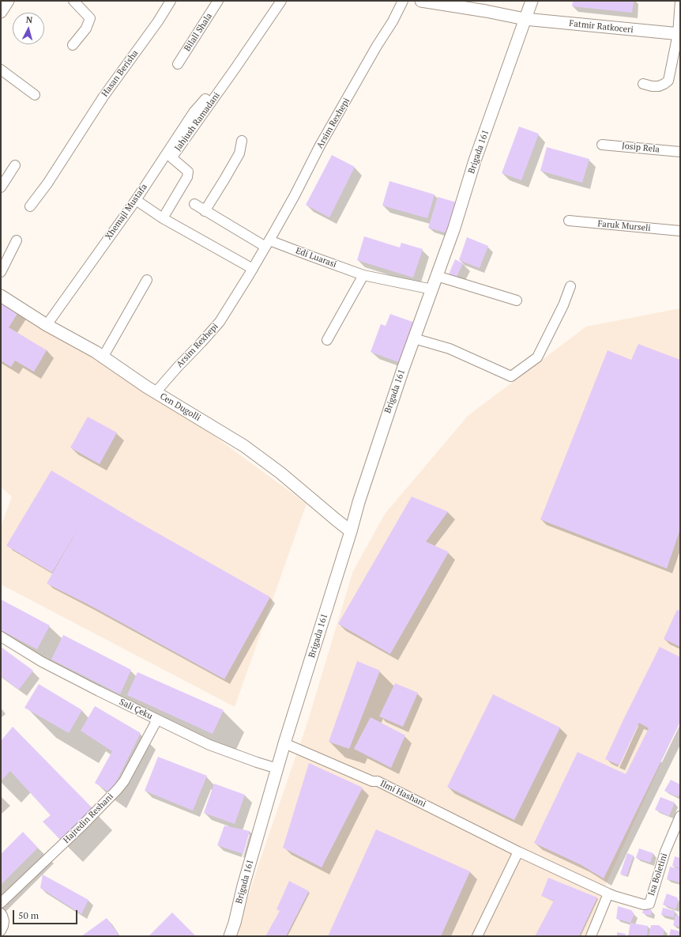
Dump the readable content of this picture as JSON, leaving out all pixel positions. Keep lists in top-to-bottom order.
{
  "streets": {
    "street": [
      "Fatmir Ratkoceri",
      "Bilall Shala",
      "Hasan Berisha",
      "Jahjush Ramadani",
      "Arsim Rexhepi",
      "Josip Rela",
      "Brigada 161",
      "Xhemajl Mustafa",
      "Faruk Murseli",
      "Edi Luarasi",
      "Cen Dugolli",
      "Sali Çeku",
      "Ilmi Hashani",
      "Hajredin Reshani",
      "Isa Boletini"
    ]
  },
  "crossings": [
    ["Fatmir Ratkoceri", "Brigada 161"],
    ["Arsim Rexhepi", "Edi Luarasi"],
    ["Arsim Rexhepi", "Cen Dugolli"],
    ["Brigada 161", "Edi Luarasi"],
    ["Brigada 161", "Cen Dugolli"],
    ["Brigada 161", "Sali Çeku"],
    ["Brigada 161", "Ilmi Hashani"],
    ["Xhemajl Mustafa", "Cen Dugolli"],
    ["Sali Çeku", "Hajredin Reshani"],
    ["Ilmi Hashani", "Isa Boletini"]
  ],
  "scale_bar": "50 m",
  "north": "top"
}
